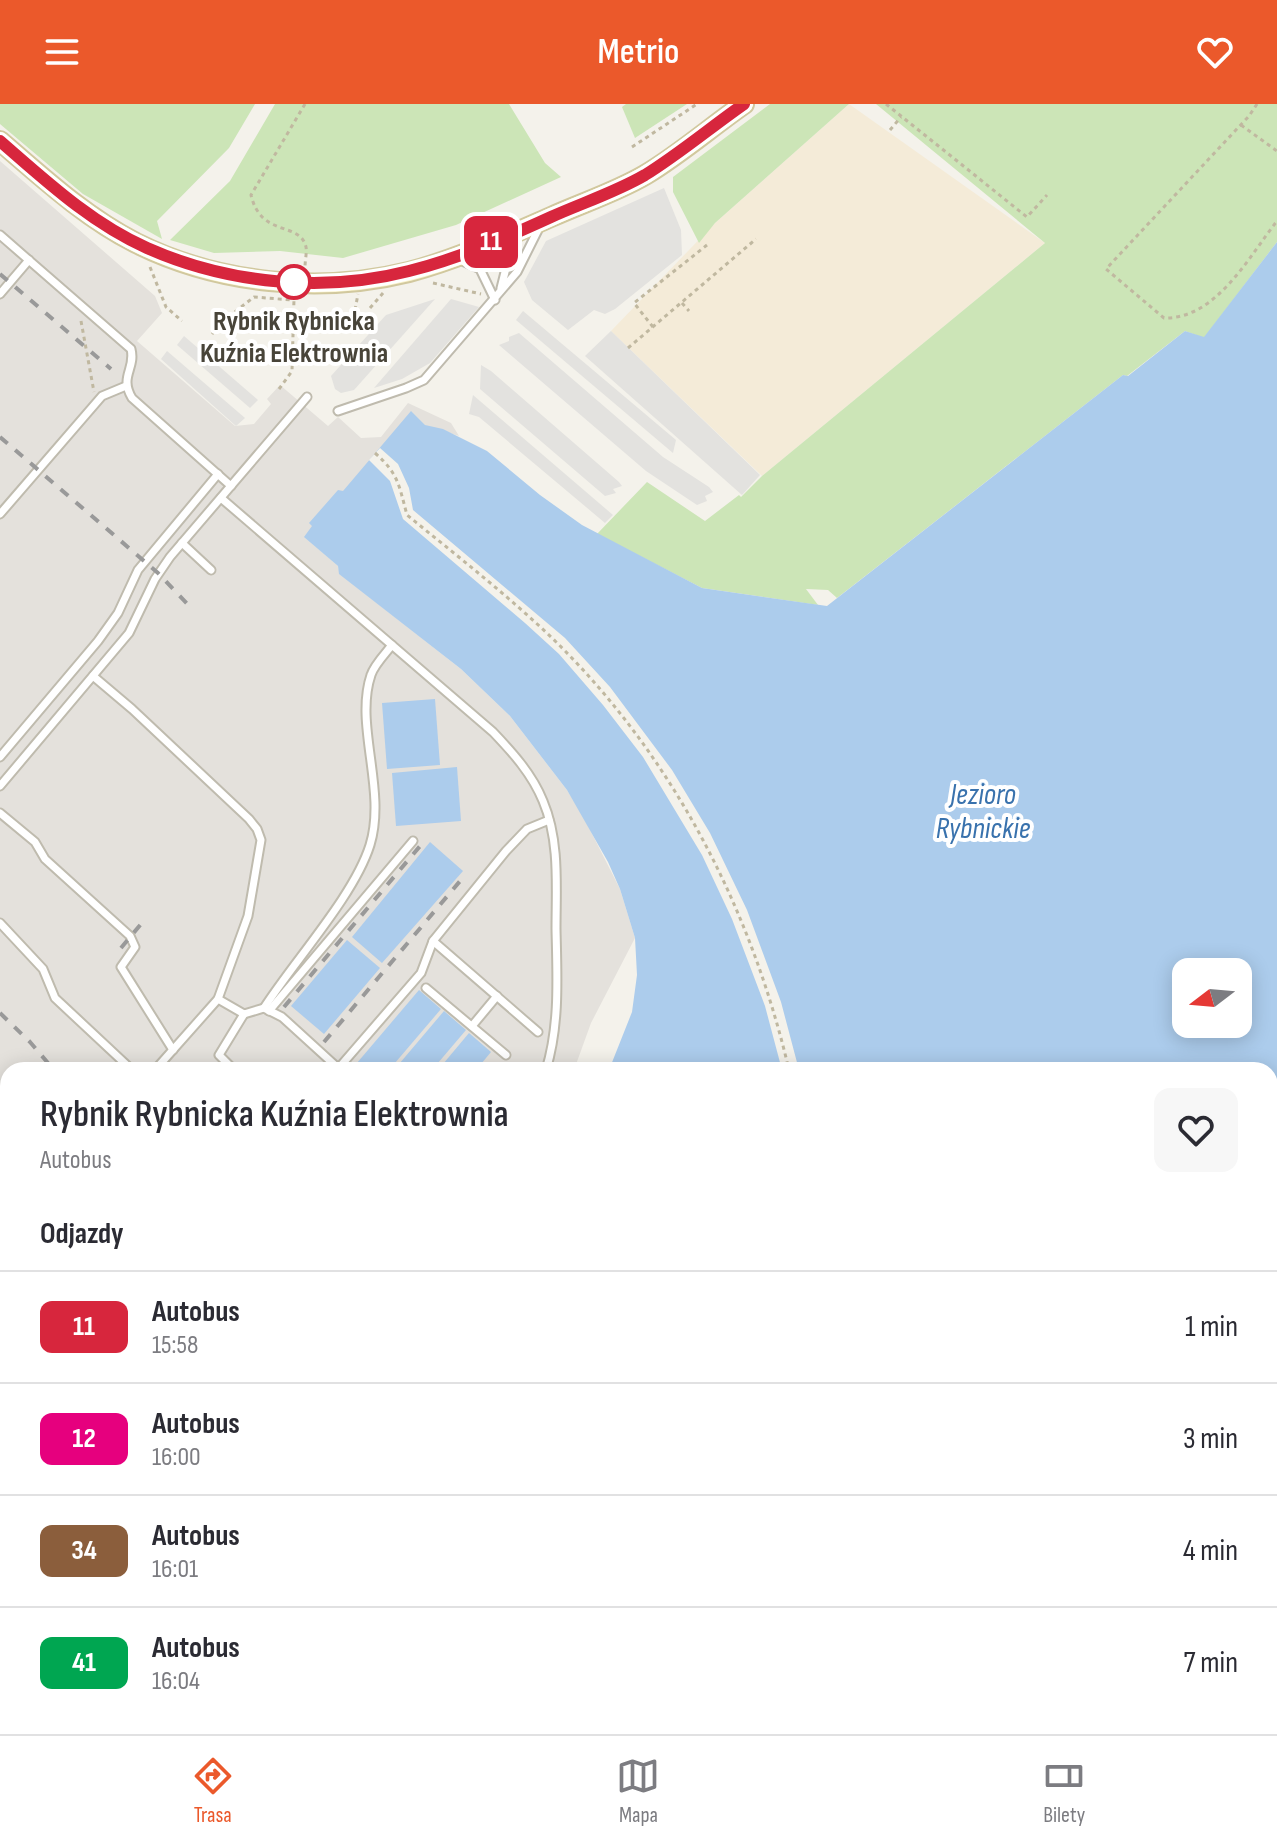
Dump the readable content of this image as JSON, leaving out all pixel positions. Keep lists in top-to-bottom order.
{
  "water": ["Jezioro Rybnickie"],
  "places": ["Rybnik Rybnicka Kuźnia Elektrownia"],
  "lines": ["bus line 11"],
  "north": "left",
  "page": {
    "header": "Metrio",
    "on_map": "11",
    "heading": [
      ["Rybnik Rybnicka Kuźnia Elektrownia", "Autobus"],
      "Odjazdy"
    ],
    "list": [
      {
        "mark": "11",
        "name": "Autobus",
        "note": "15:58",
        "value": "1 min"
      },
      {
        "mark": "12",
        "name": "Autobus",
        "note": "16:00",
        "value": "3 min"
      },
      {
        "mark": "34",
        "name": "Autobus",
        "note": "16:01",
        "value": "4 min"
      },
      {
        "mark": "41",
        "name": "Autobus",
        "note": "16:04",
        "value": "7 min"
      }
    ],
    "tabs": ["Trasa", "Mapa", "Bilety"]
  }
}
